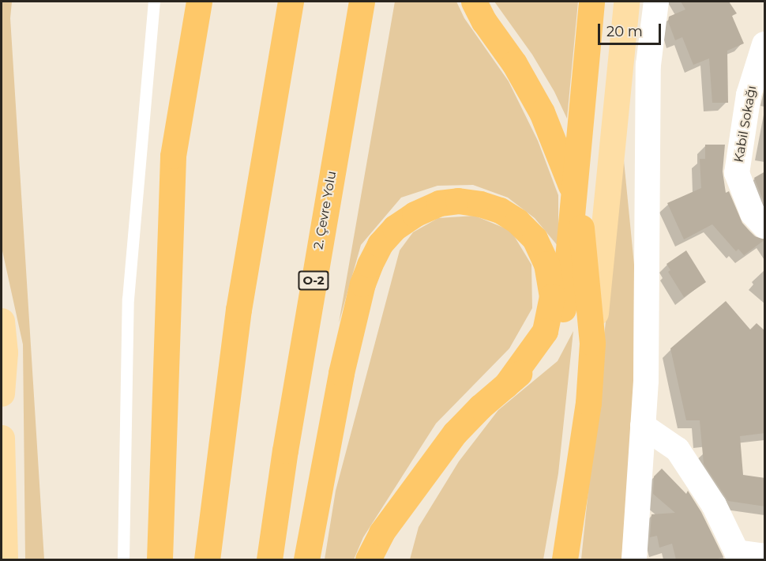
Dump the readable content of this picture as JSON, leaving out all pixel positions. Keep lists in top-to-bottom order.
{
  "streets": {
    "highway": ["2. Çevre Yolu", "O-2"],
    "street": ["Kabil Sokağı"]
  },
  "scale_bar": "20 m"
}
